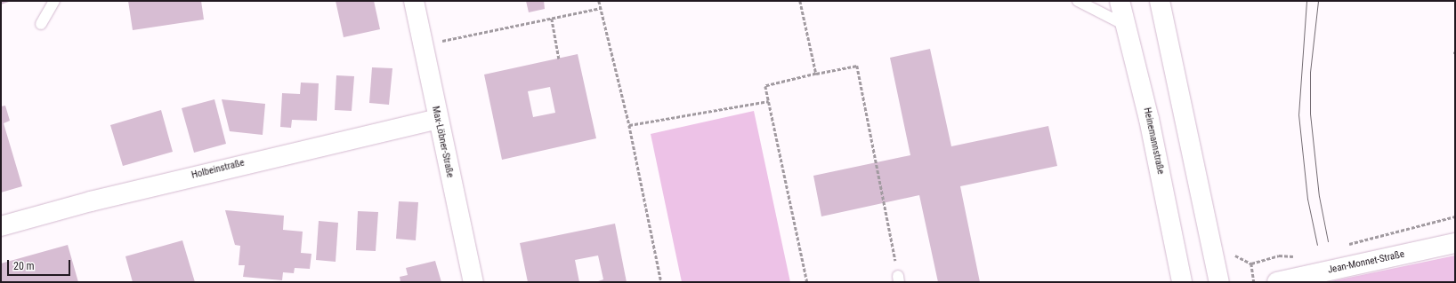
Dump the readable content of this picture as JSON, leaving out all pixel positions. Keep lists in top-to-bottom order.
{
  "streets": {
    "street": [
      "Heinemannstraße",
      "Max-Löbner-Straße",
      "Holbeinstraße",
      "Jean-Monnet-Straße"
    ]
  },
  "crossings": [
    ["Max-Löbner-Straße", "Holbeinstraße"]
  ],
  "scale_bar": "20 m"
}
